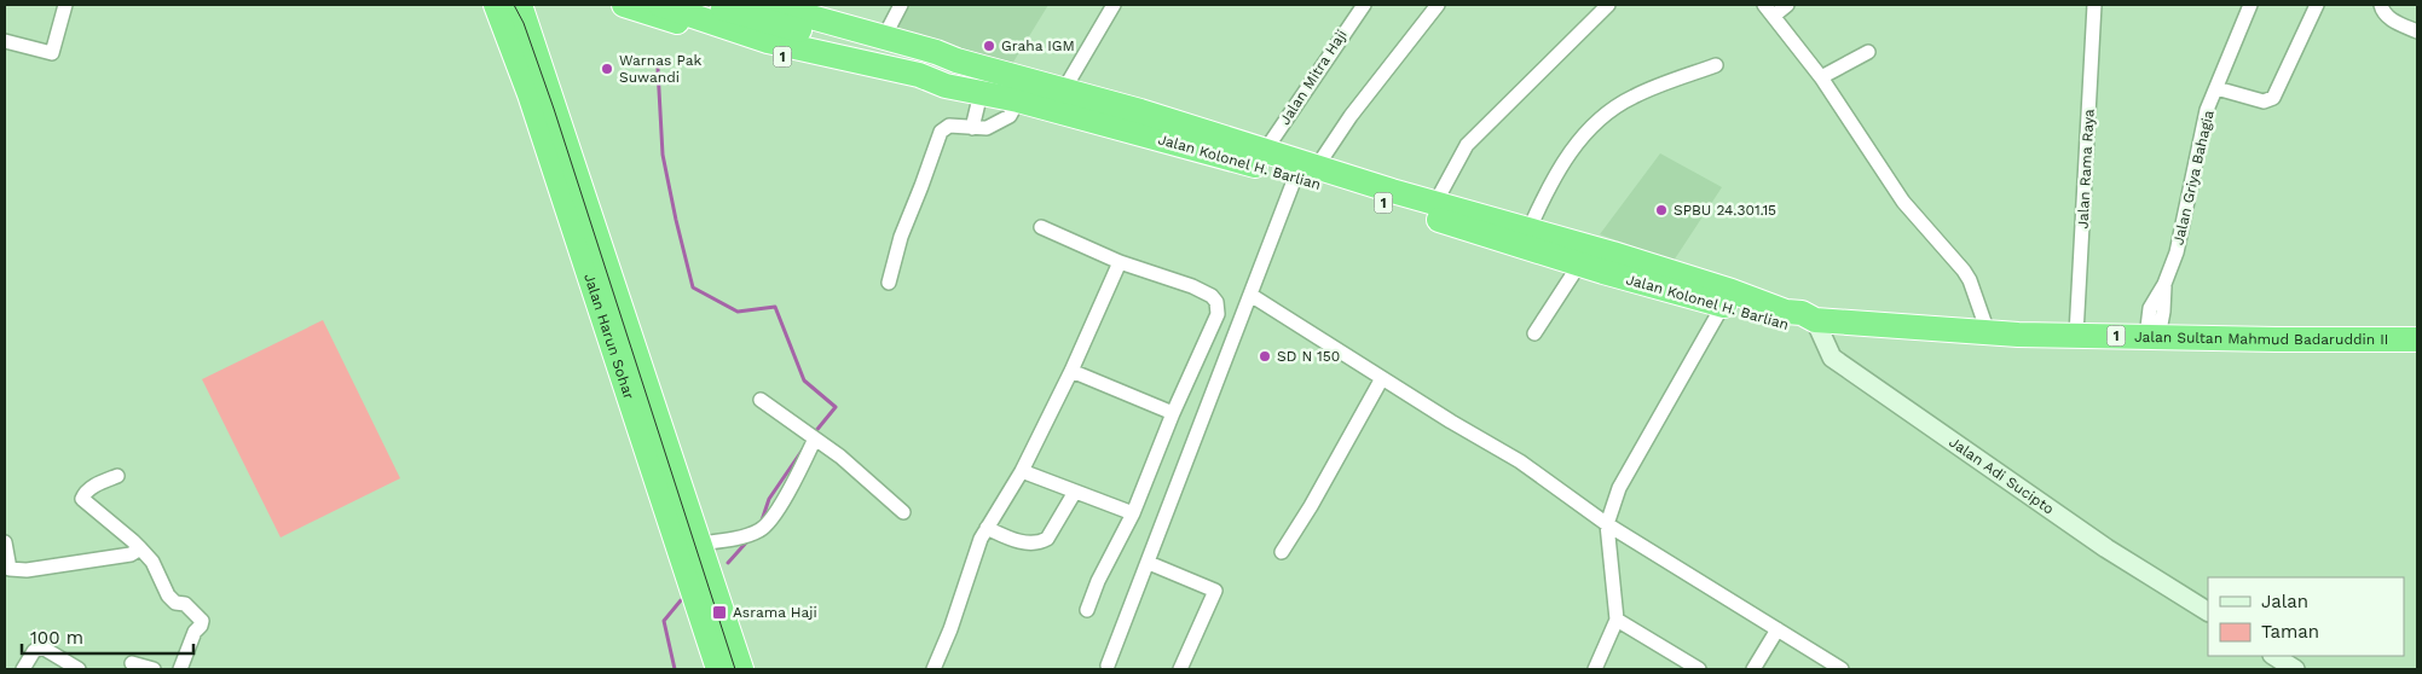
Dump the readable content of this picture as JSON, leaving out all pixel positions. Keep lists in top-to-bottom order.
{
  "streets": {
    "highway": [
      "1",
      "Jalan Kolonel H. Barlian",
      "Jalan Harun Sohar",
      "Jalan Sultan Mahmud Badaruddin II"
    ],
    "street": [
      "Jalan Mitra Haji",
      "Jalan Rama Raya",
      "Jalan Griya Bahagia",
      "Jalan Adi Sucipto"
    ]
  },
  "crossings": [
    ["1", "Jalan Kolonel H. Barlian"],
    ["Jalan Mitra Haji", "Jalan Kolonel H. Barlian"],
    ["Jalan Kolonel H. Barlian", "Jalan Sultan Mahmud Badaruddin II"],
    ["Jalan Kolonel H. Barlian", "Jalan Adi Sucipto"],
    ["Jalan Rama Raya", "Jalan Sultan Mahmud Badaruddin II"],
    ["Jalan Griya Bahagia", "Jalan Sultan Mahmud Badaruddin II"],
    ["Jalan Sultan Mahmud Badaruddin II", "Jalan Adi Sucipto"]
  ],
  "places": {
    "other": [
      "Graha IGM",
      "Warnas Pak Suwandi",
      "SPBU 24.301.15",
      "SD N 150"
    ],
    "transit": ["Asrama Haji"]
  },
  "legend": ["Jalan", "Taman"],
  "scale_bar": "100 m"
}
